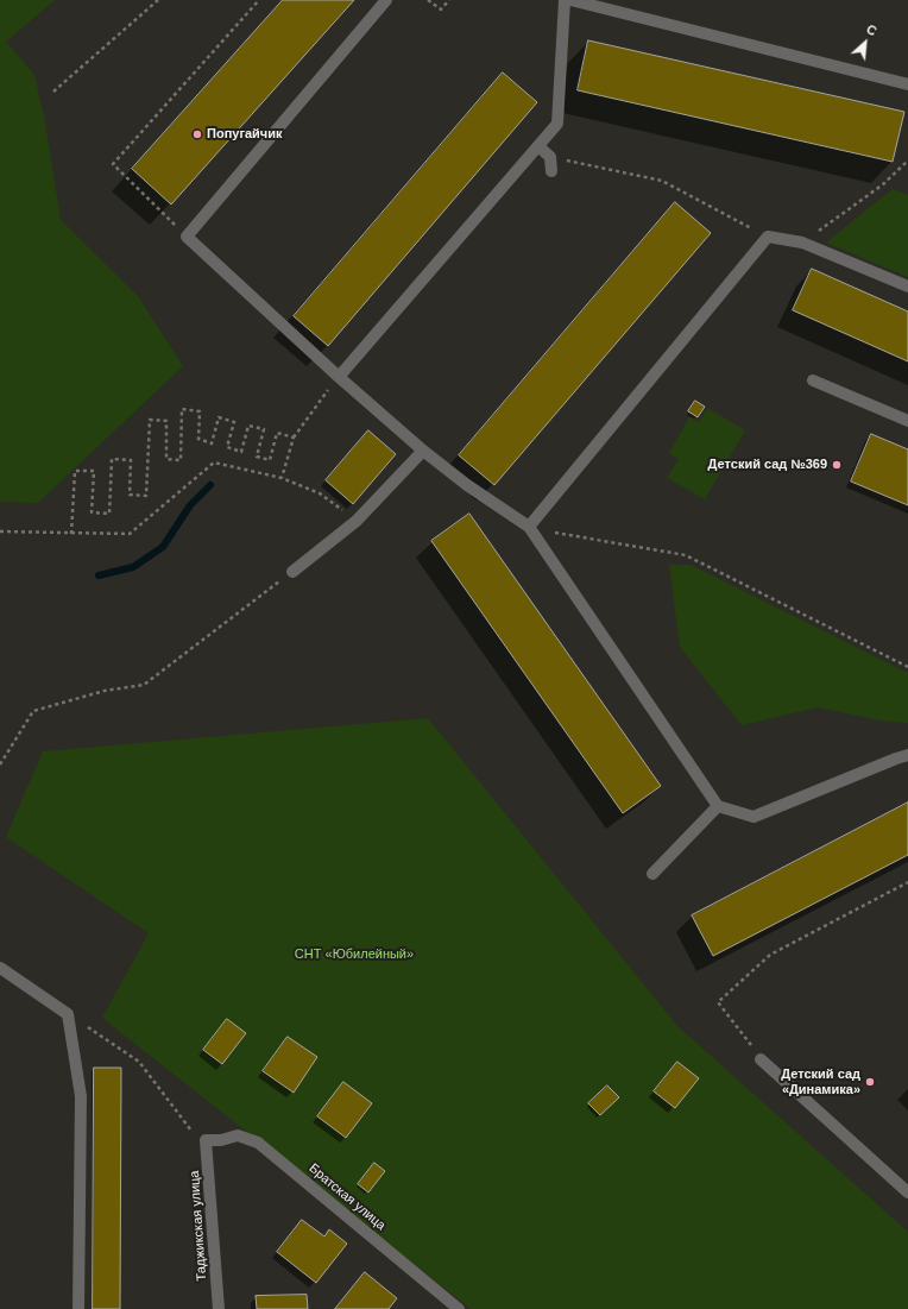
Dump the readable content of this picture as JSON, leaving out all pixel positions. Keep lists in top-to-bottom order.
{
  "streets": {
    "street": ["Братская улица", "Таджикская улица"]
  },
  "crossings": [
    ["Братская улица", "Таджикская улица"]
  ],
  "parks": ["СНТ «Юбилейный»"],
  "places": ["Попугайчик", "Детский сад №369", "Детский сад «Динамика»"],
  "north": "top right"
}
